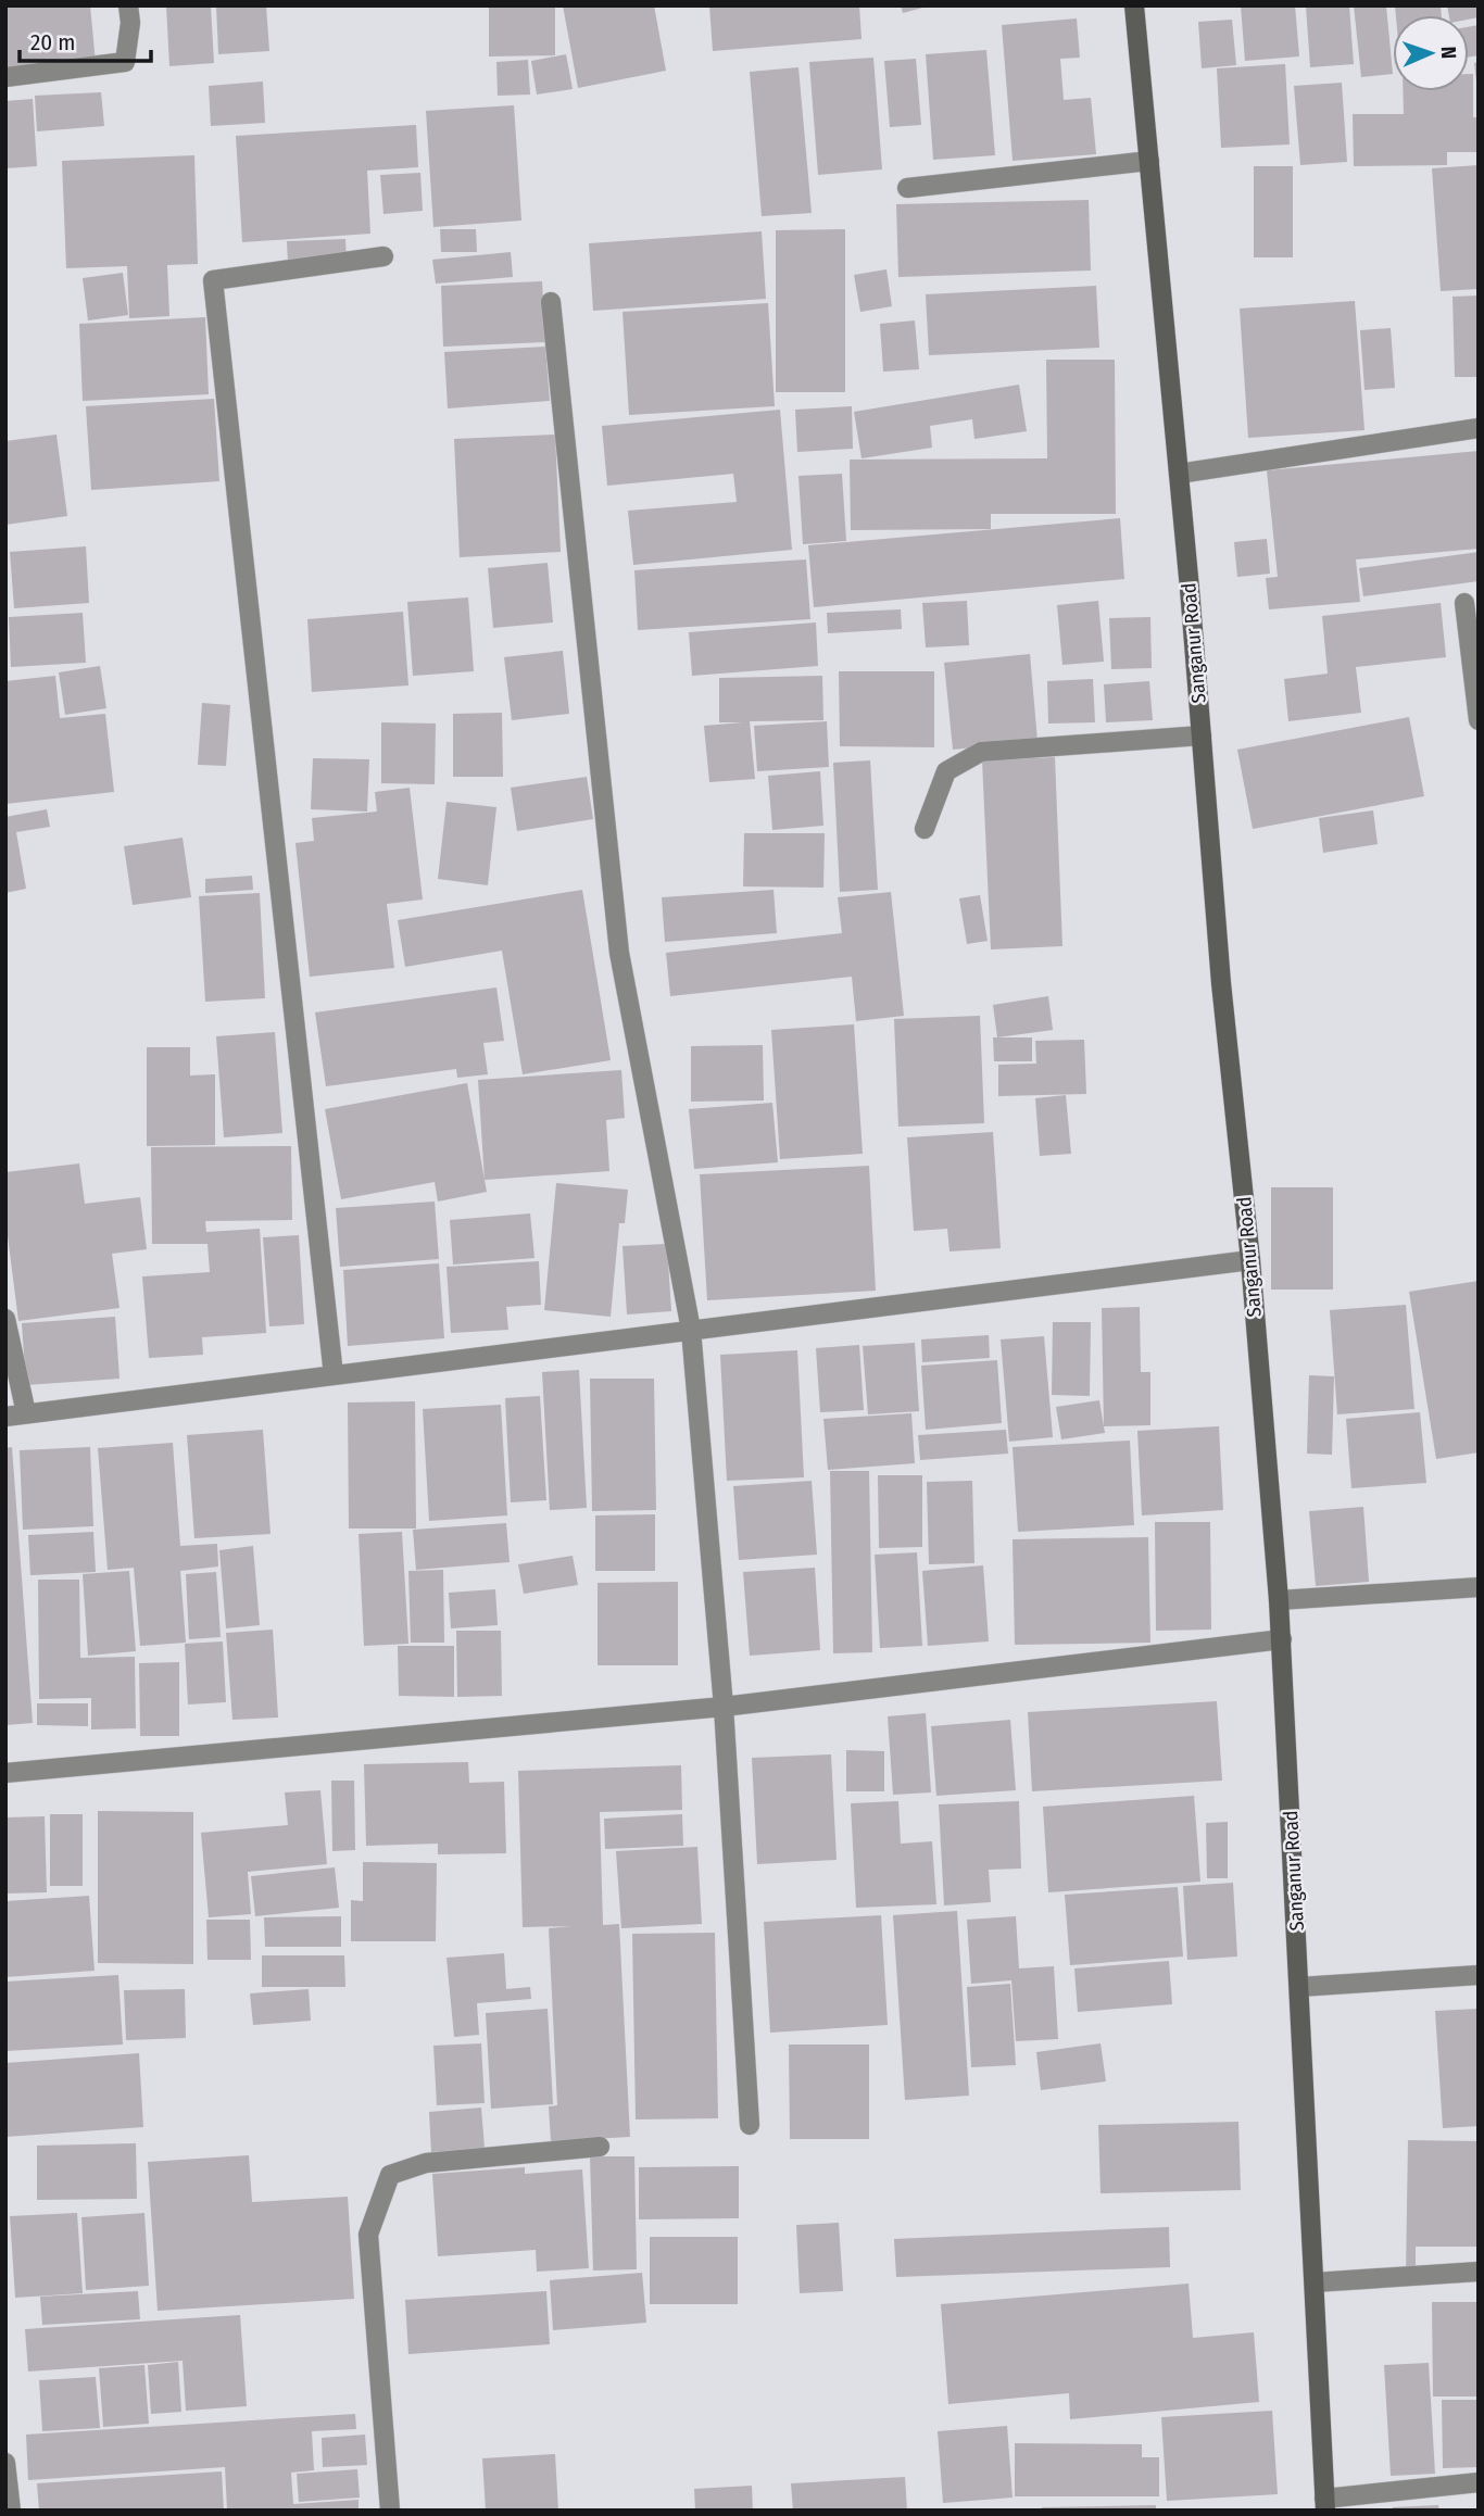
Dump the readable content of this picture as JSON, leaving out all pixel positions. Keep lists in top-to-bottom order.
{
  "streets": {
    "main road": ["Sanganur Road"]
  },
  "scale_bar": "20 m",
  "north": "right"
}
